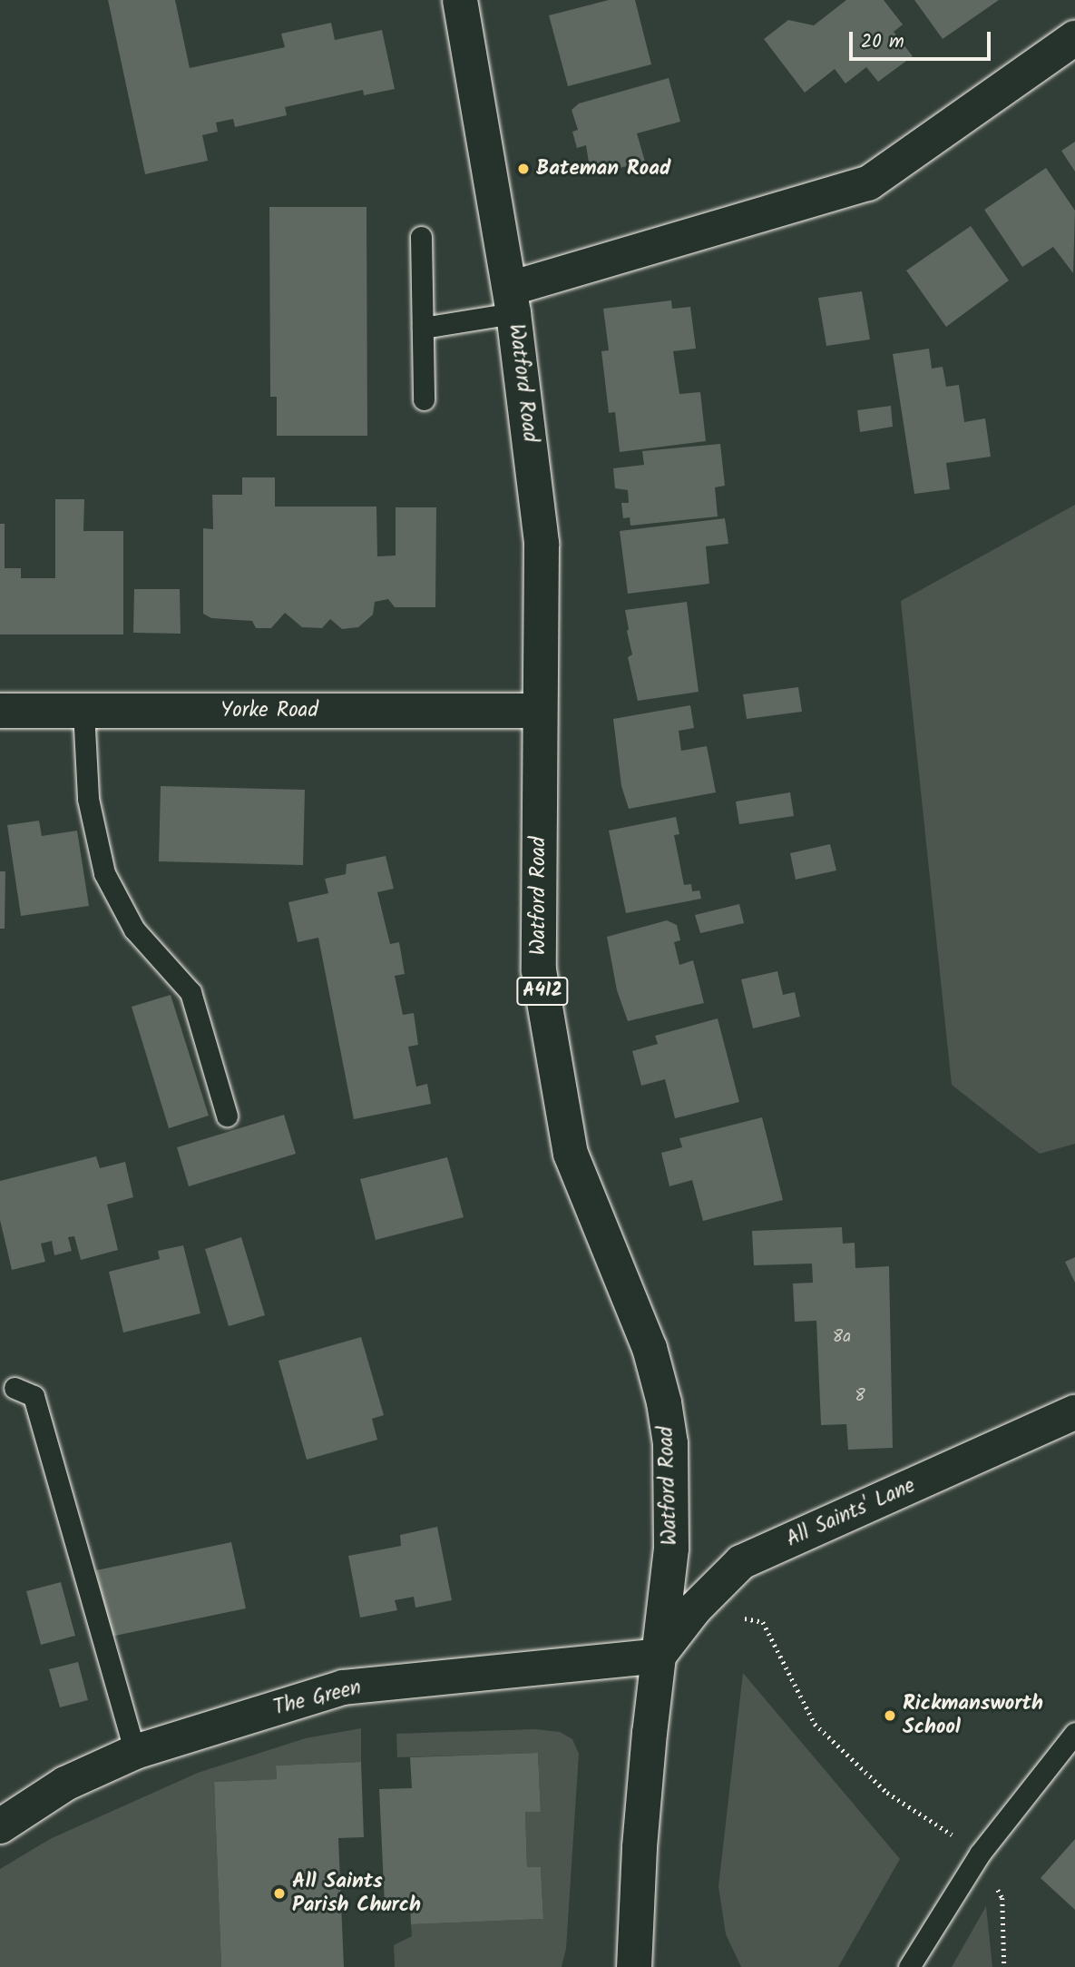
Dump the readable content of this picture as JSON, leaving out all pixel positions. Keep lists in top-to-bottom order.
{
  "streets": {
    "street": [
      "Watford Road",
      "Yorke Road",
      "A412",
      "All Saints' Lane",
      "The Green"
    ]
  },
  "crossings": [
    ["Watford Road", "Yorke Road"],
    ["Watford Road", "All Saints' Lane"],
    ["Watford Road", "The Green"],
    ["All Saints' Lane", "The Green"]
  ],
  "places": ["Bateman Road", "Rickmansworth School", "All Saints Parish Church"],
  "house_numbers": ["8a", "8"],
  "scale_bar": "20 m"
}
